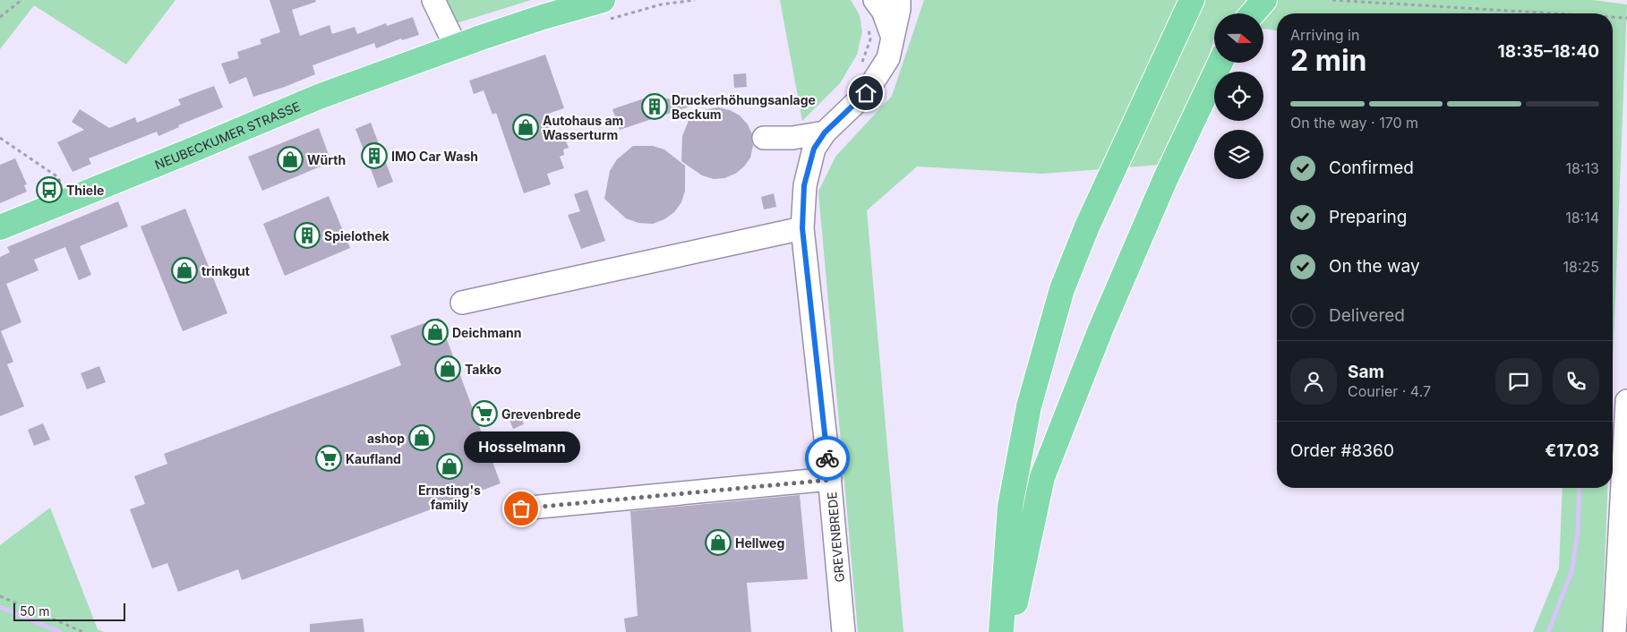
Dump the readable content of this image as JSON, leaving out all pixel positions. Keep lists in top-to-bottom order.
{
  "streets": {
    "main road": ["NEUBECKUMER STRASSE"],
    "street": ["GREVENBREDE"]
  },
  "places": {
    "building": ["Druckerhöhungsanlage Beckum", "IMO Car Wash", "Spielothek"],
    "shop": [
      "Autohaus am Wasserturm",
      "Würth",
      "trinkgut",
      "Deichmann",
      "Takko",
      "ashop",
      "Ernsting's family",
      "Hellweg"
    ],
    "bus stop": ["Thiele"],
    "supermarket": ["Grevenbrede", "Kaufland"],
    "other": ["Hosselmann"]
  },
  "scale_bar": "50 m",
  "north": "right",
  "page": {
    "heading": ["2 min", "Arriving in", "18:35–18:40"],
    "panel": [
      "Sam",
      "Courier · 4.7",
      "Order #8360",
      "€17.03"
    ],
    "bar": "On the way · 170 m",
    "list": [
      ["Confirmed", "18:13"],
      ["Preparing", "18:14"],
      ["On the way", "18:25"],
      "Delivered"
    ],
    "bubble": "Hosselmann",
    "scale": "50 m"
  }
}
